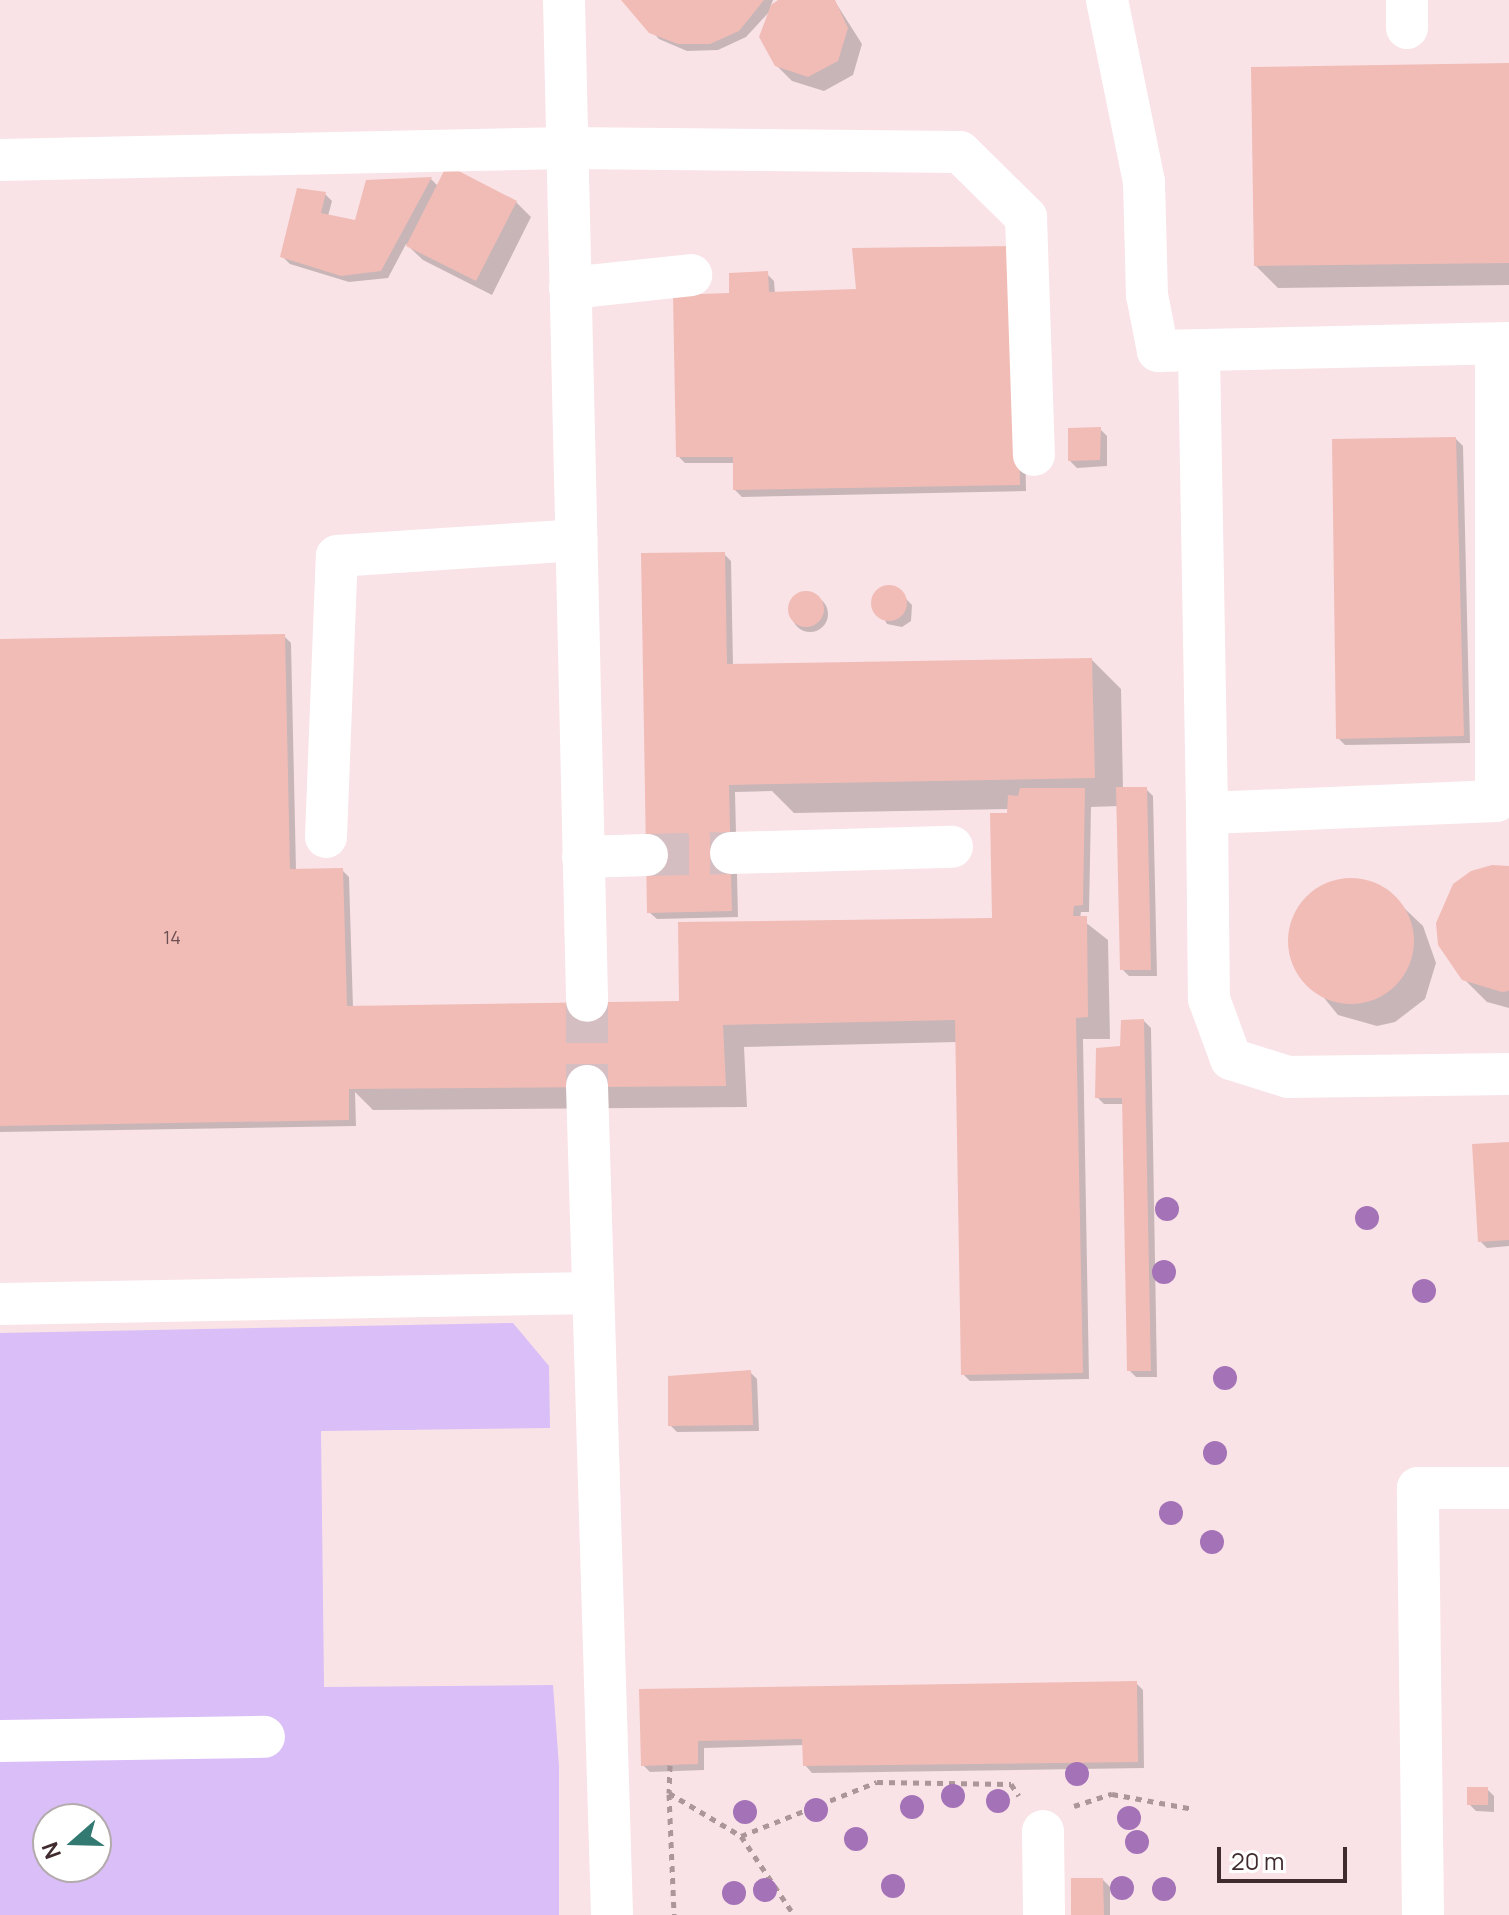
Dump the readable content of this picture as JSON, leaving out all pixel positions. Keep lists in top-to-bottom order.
{
  "house_numbers": ["14"],
  "scale_bar": "20 m",
  "north": "left"
}
